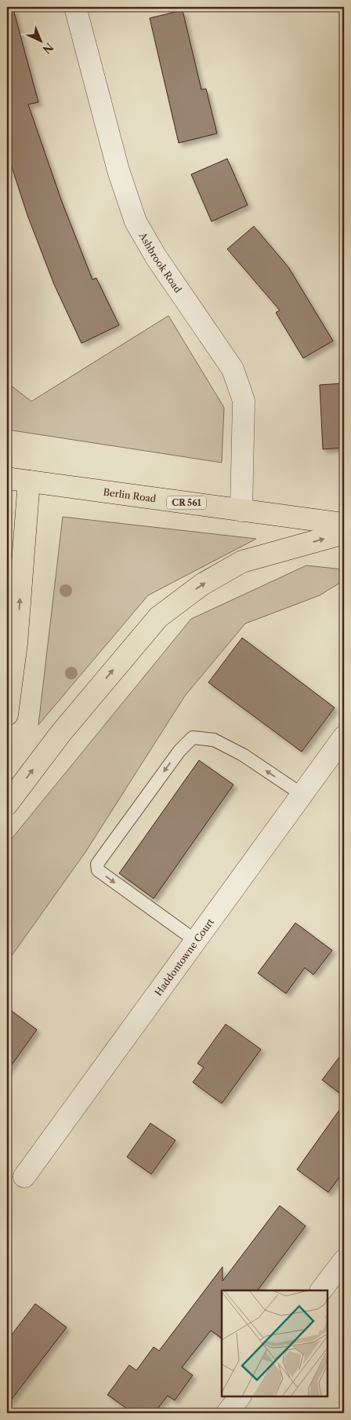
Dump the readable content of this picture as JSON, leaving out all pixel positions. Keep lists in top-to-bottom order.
{
  "streets": {
    "main road": ["Berlin Road", "CR 561"],
    "street": ["Ashbrook Road", "Haddontowne Court"]
  },
  "crossings": [
    ["Ashbrook Road", "Berlin Road"]
  ],
  "north": "bottom right"
}
